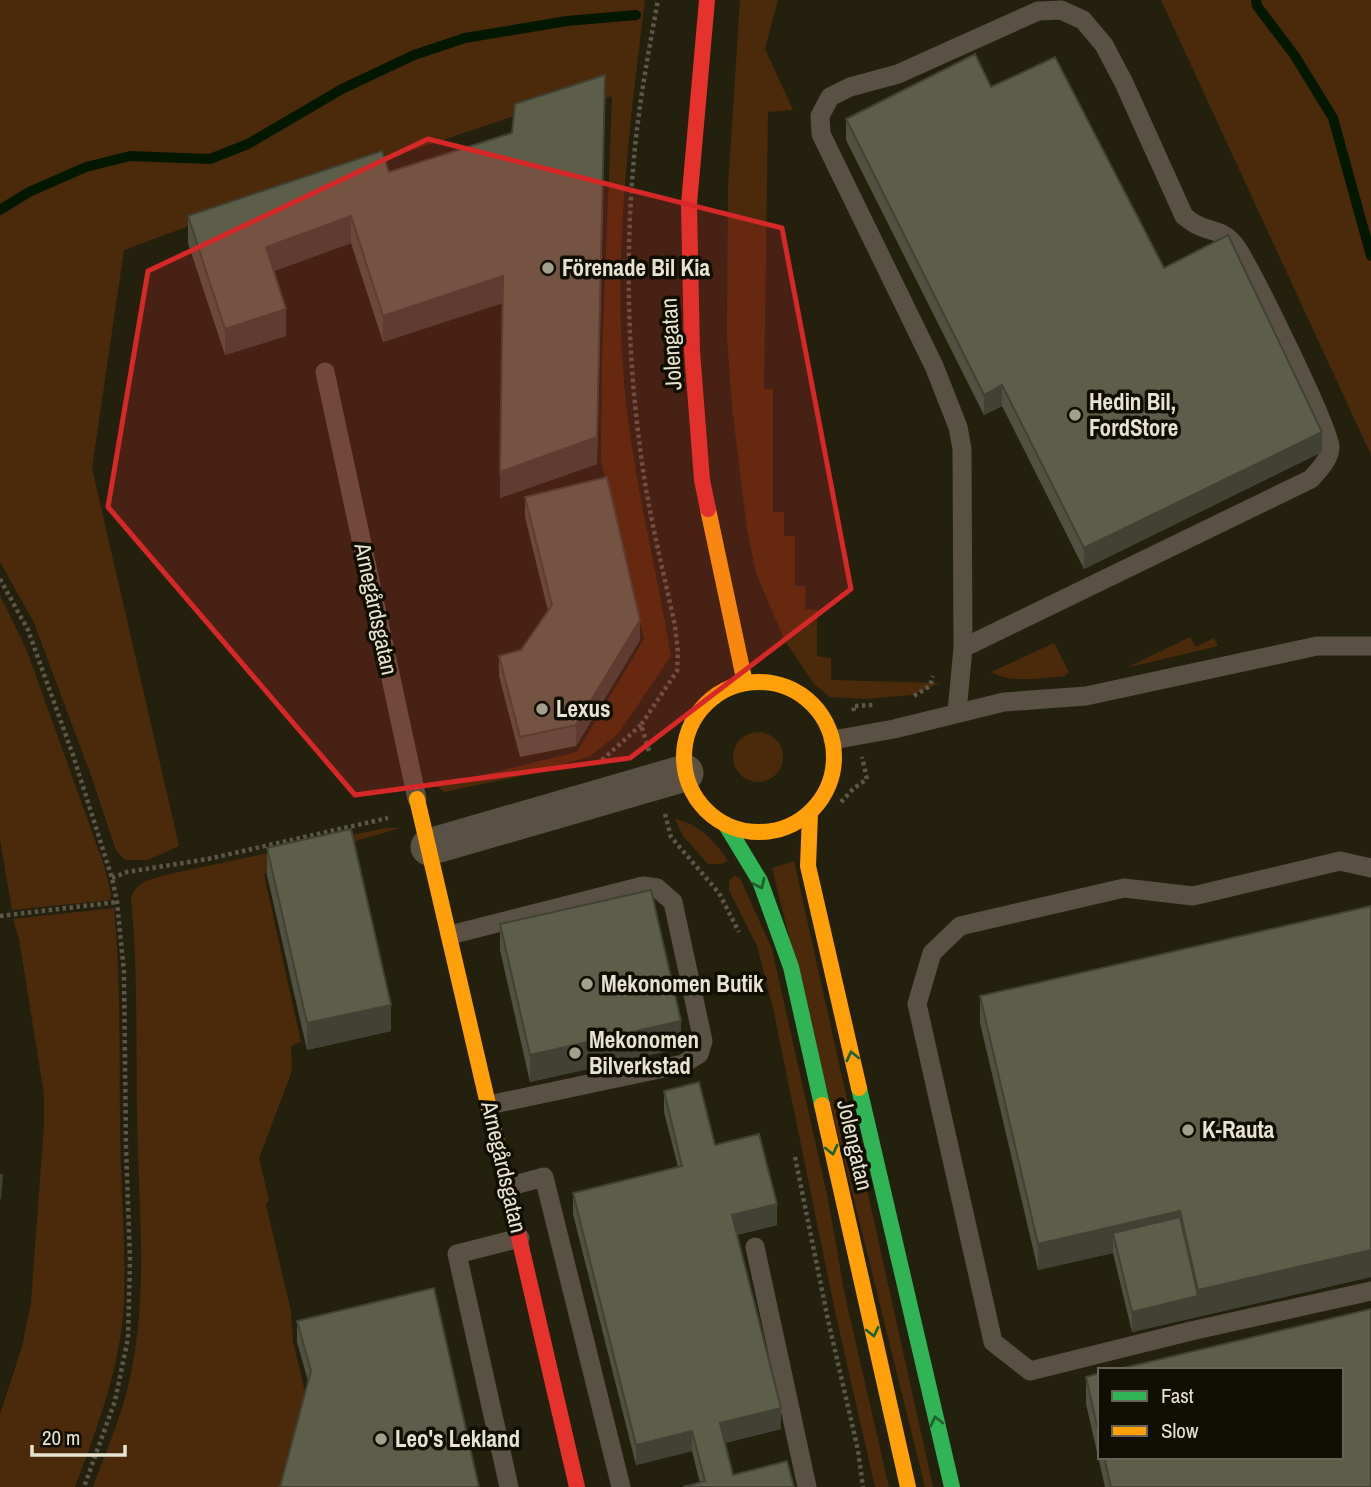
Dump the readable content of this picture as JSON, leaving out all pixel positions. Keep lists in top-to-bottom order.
{
  "streets": {
    "street": ["Jolengatan", "Arnegårdsgatan"]
  },
  "places": [
    "Förenade Bil Kia",
    "Hedin Bil, FordStore",
    "Lexus",
    "Mekonomen Butik",
    "Mekonomen Bilverkstad",
    "K-Rauta",
    "Leo's Lekland"
  ],
  "legend": ["Fast", "Slow"],
  "scale_bar": "20 m"
}
